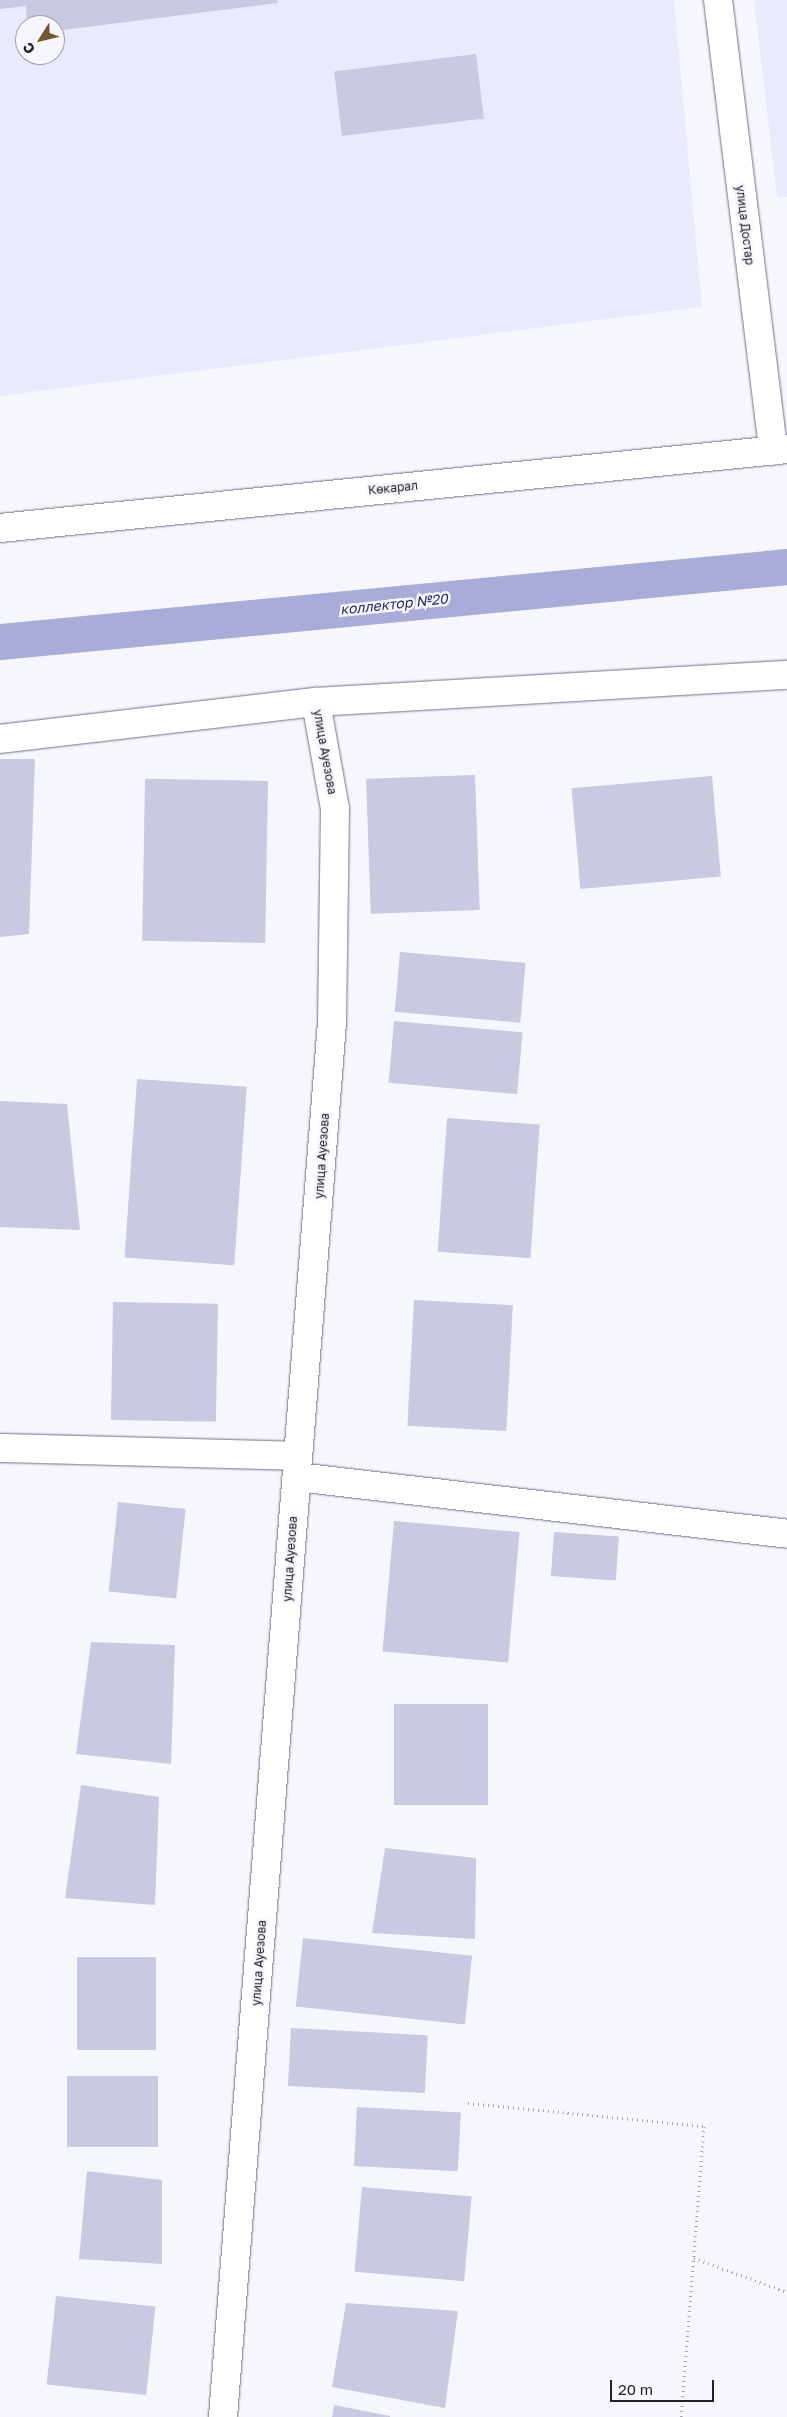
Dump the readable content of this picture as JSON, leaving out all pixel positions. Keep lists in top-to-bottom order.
{
  "streets": {
    "street": ["улица Достар", "Көкарал", "улица Ауезова"]
  },
  "crossings": [
    ["улица Достар", "Көкарал"]
  ],
  "water": ["коллектор №20"],
  "scale_bar": "20 m",
  "north": "bottom left"
}
